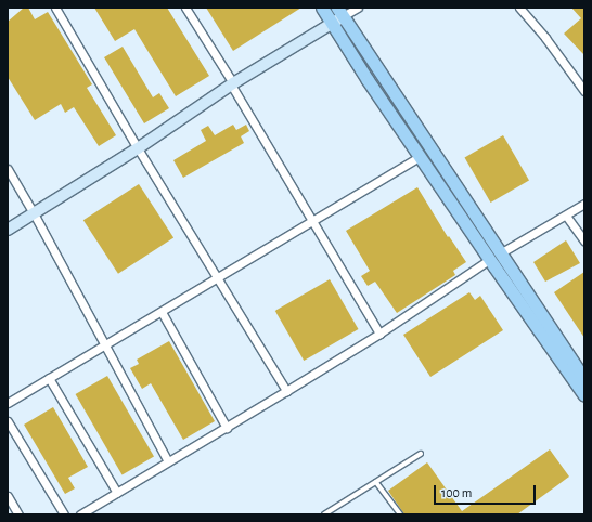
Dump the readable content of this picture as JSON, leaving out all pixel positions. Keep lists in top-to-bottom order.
{
  "scale_bar": "100 m"
}
